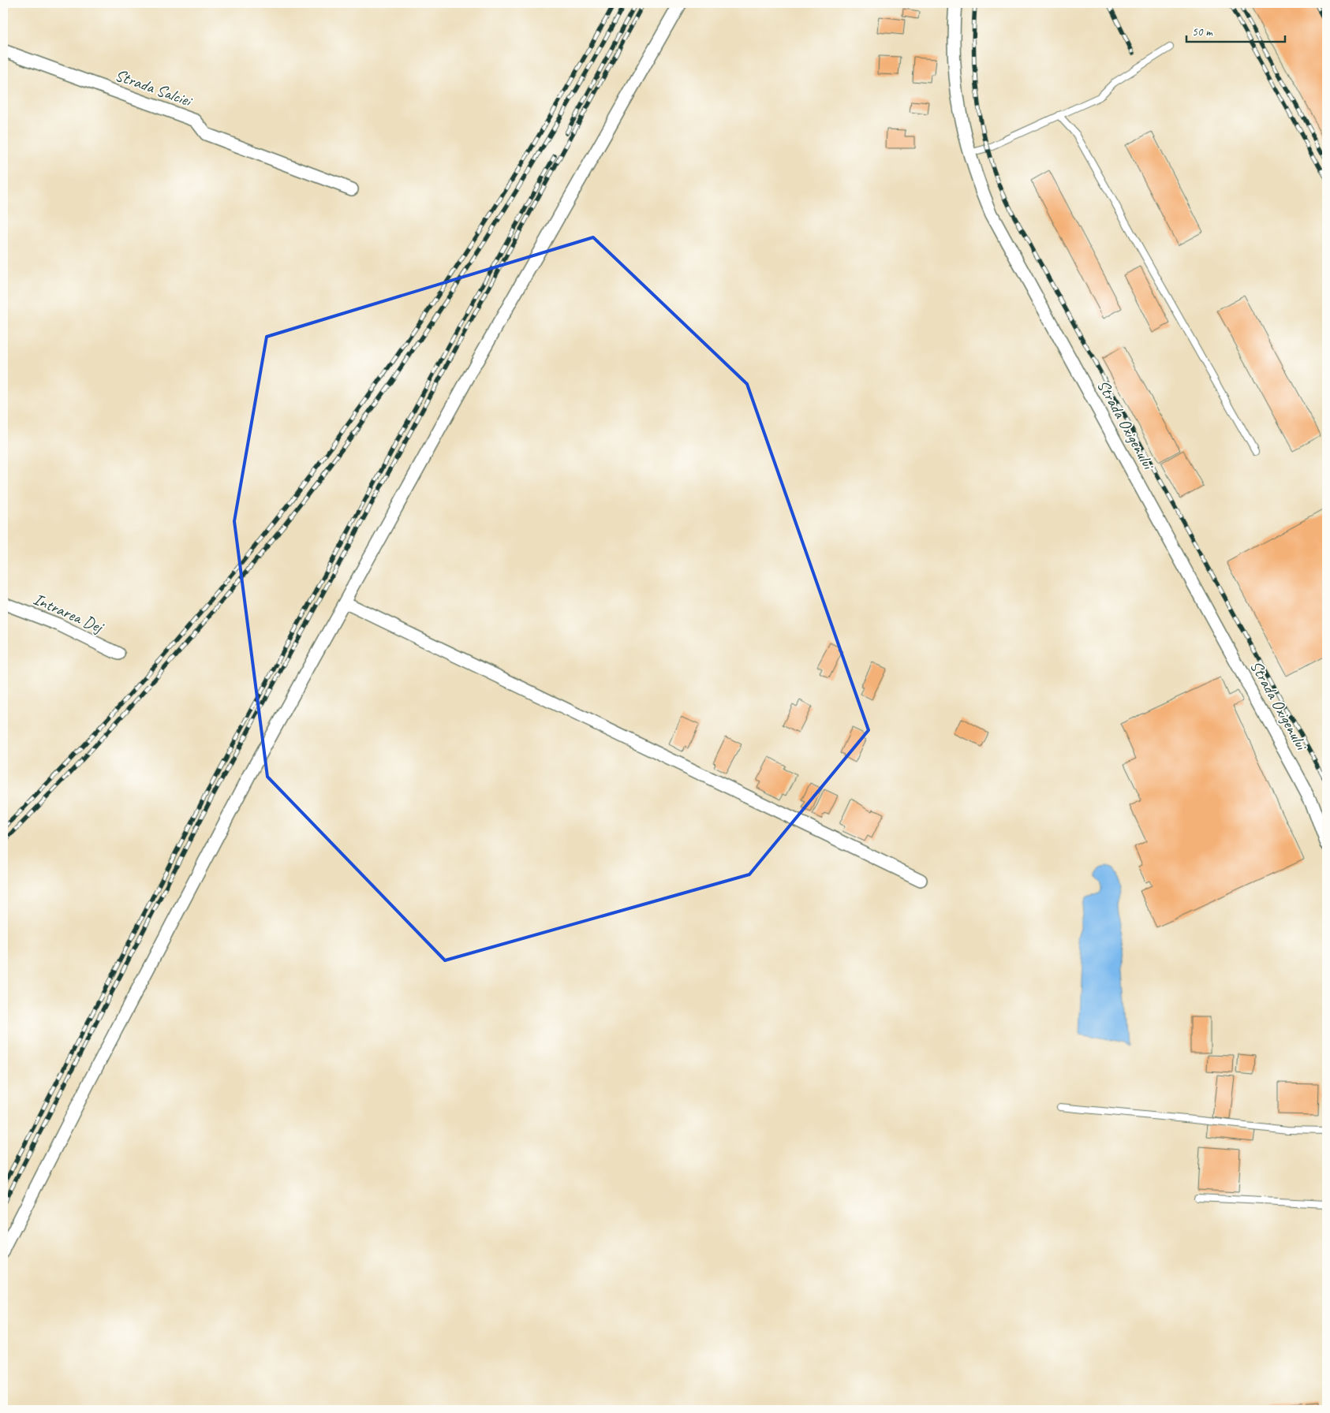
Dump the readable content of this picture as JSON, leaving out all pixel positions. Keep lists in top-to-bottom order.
{
  "streets": {
    "street": ["Strada Salciei", "Strada Oxigenului", "Intrarea Dej"]
  },
  "scale_bar": "50 m"
}
